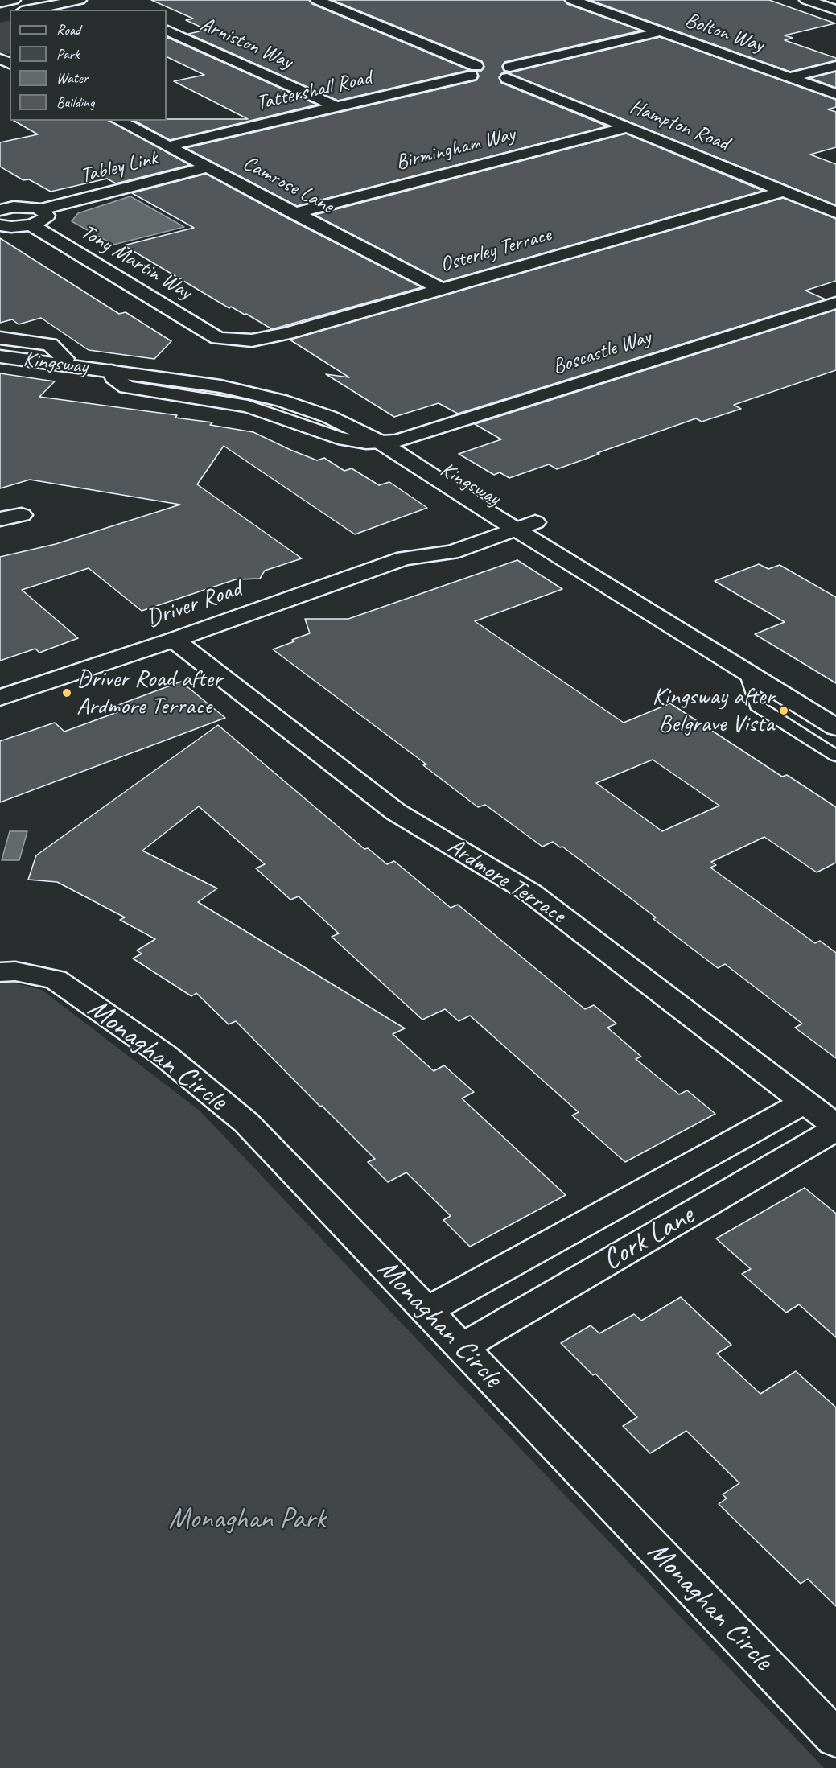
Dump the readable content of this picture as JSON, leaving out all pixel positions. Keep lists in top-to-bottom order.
{
  "streets": {
    "street": [
      "Bolton Way",
      "Arniston Way",
      "Tattershall Road",
      "Hampton Road",
      "Birmingham Way",
      "Tabley Link",
      "Camrose Lane",
      "Osterley Terrace",
      "Tony Martin Way",
      "Boscastle Way",
      "Kingsway",
      "Driver Road",
      "Ardmore Terrace",
      "Monaghan Circle",
      "Cork Lane"
    ]
  },
  "crossings": [
    ["Arniston Way", "Tattershall Road"],
    ["Tattershall Road", "Camrose Lane"],
    ["Hampton Road", "Birmingham Way"],
    ["Hampton Road", "Osterley Terrace"],
    ["Birmingham Way", "Camrose Lane"],
    ["Tabley Link", "Camrose Lane"],
    ["Camrose Lane", "Osterley Terrace"],
    ["Osterley Terrace", "Tony Martin Way"],
    ["Boscastle Way", "Kingsway"],
    ["Kingsway", "Driver Road"],
    ["Driver Road", "Ardmore Terrace"],
    ["Ardmore Terrace", "Cork Lane"],
    ["Monaghan Circle", "Cork Lane"]
  ],
  "parks": ["Monaghan Park"],
  "places": ["Driver Road after Ardmore Terrace", "Kingsway after Belgrave Vista"],
  "legend": [
    "Road",
    "Park",
    "Water",
    "Building"
  ]
}
